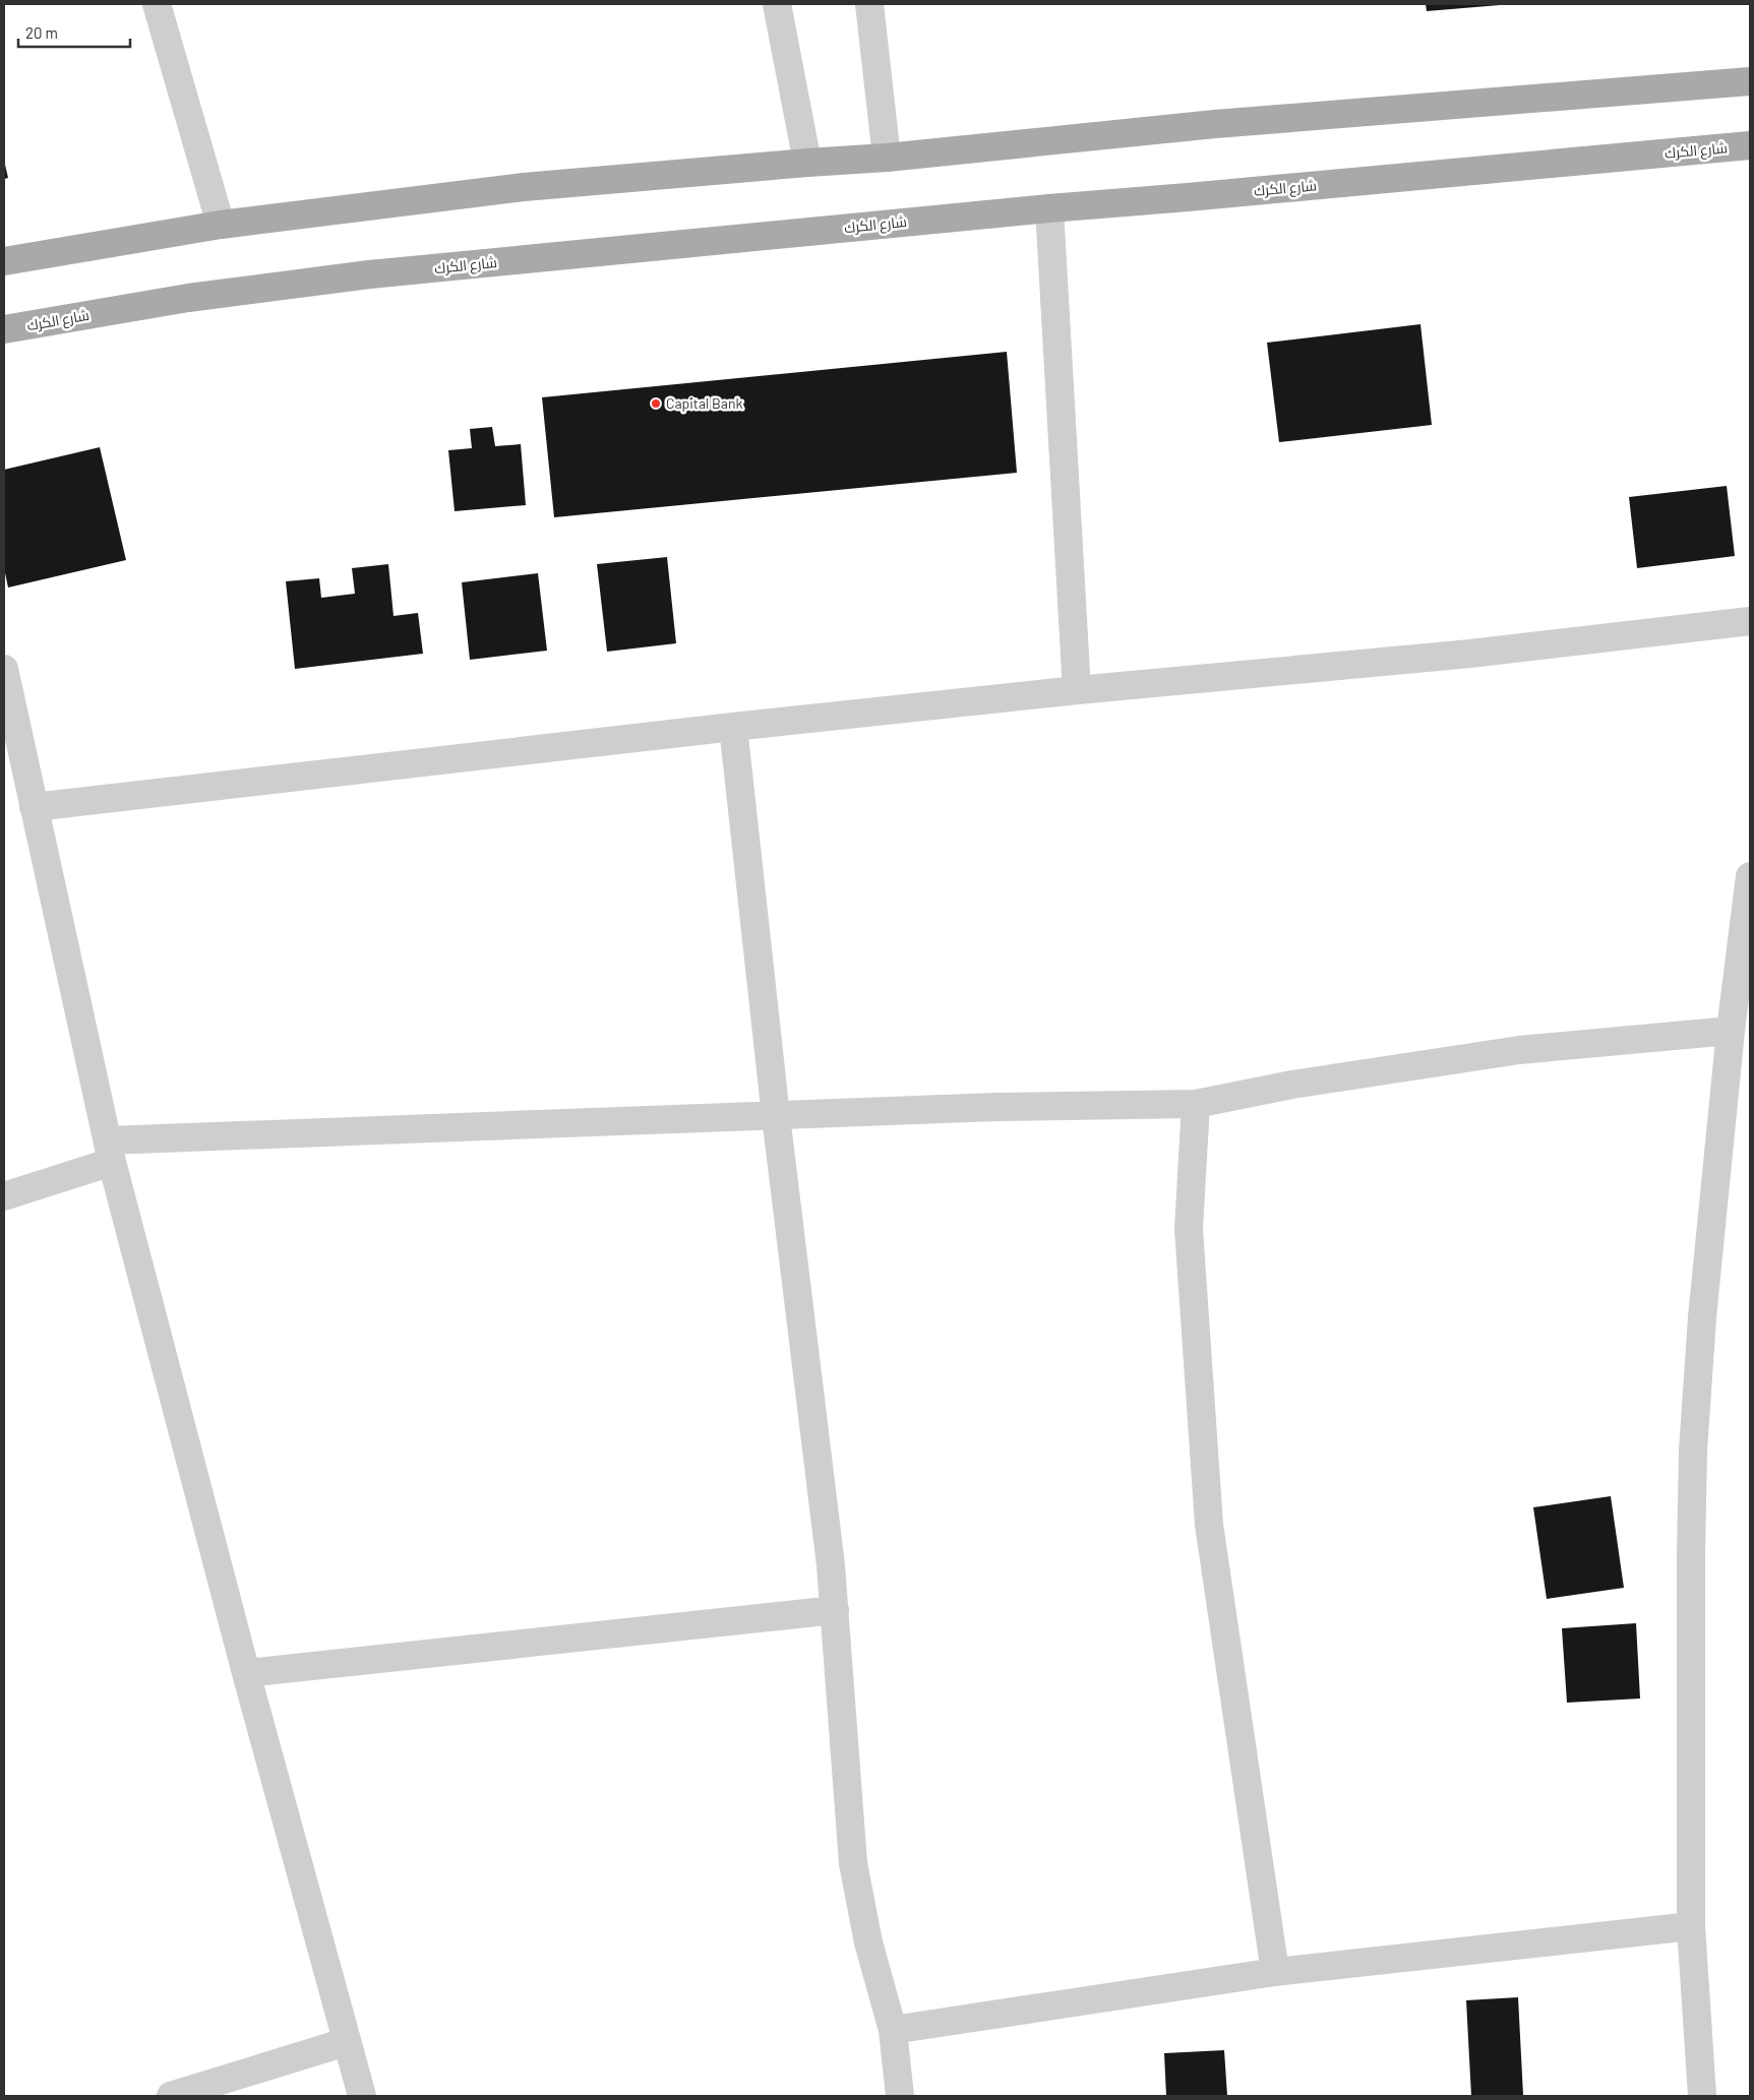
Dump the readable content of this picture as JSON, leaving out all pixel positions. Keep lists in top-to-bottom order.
{
  "streets": {
    "main road": ["شارع الكرك"]
  },
  "places": ["Capital Bank"],
  "scale_bar": "20 m"
}
